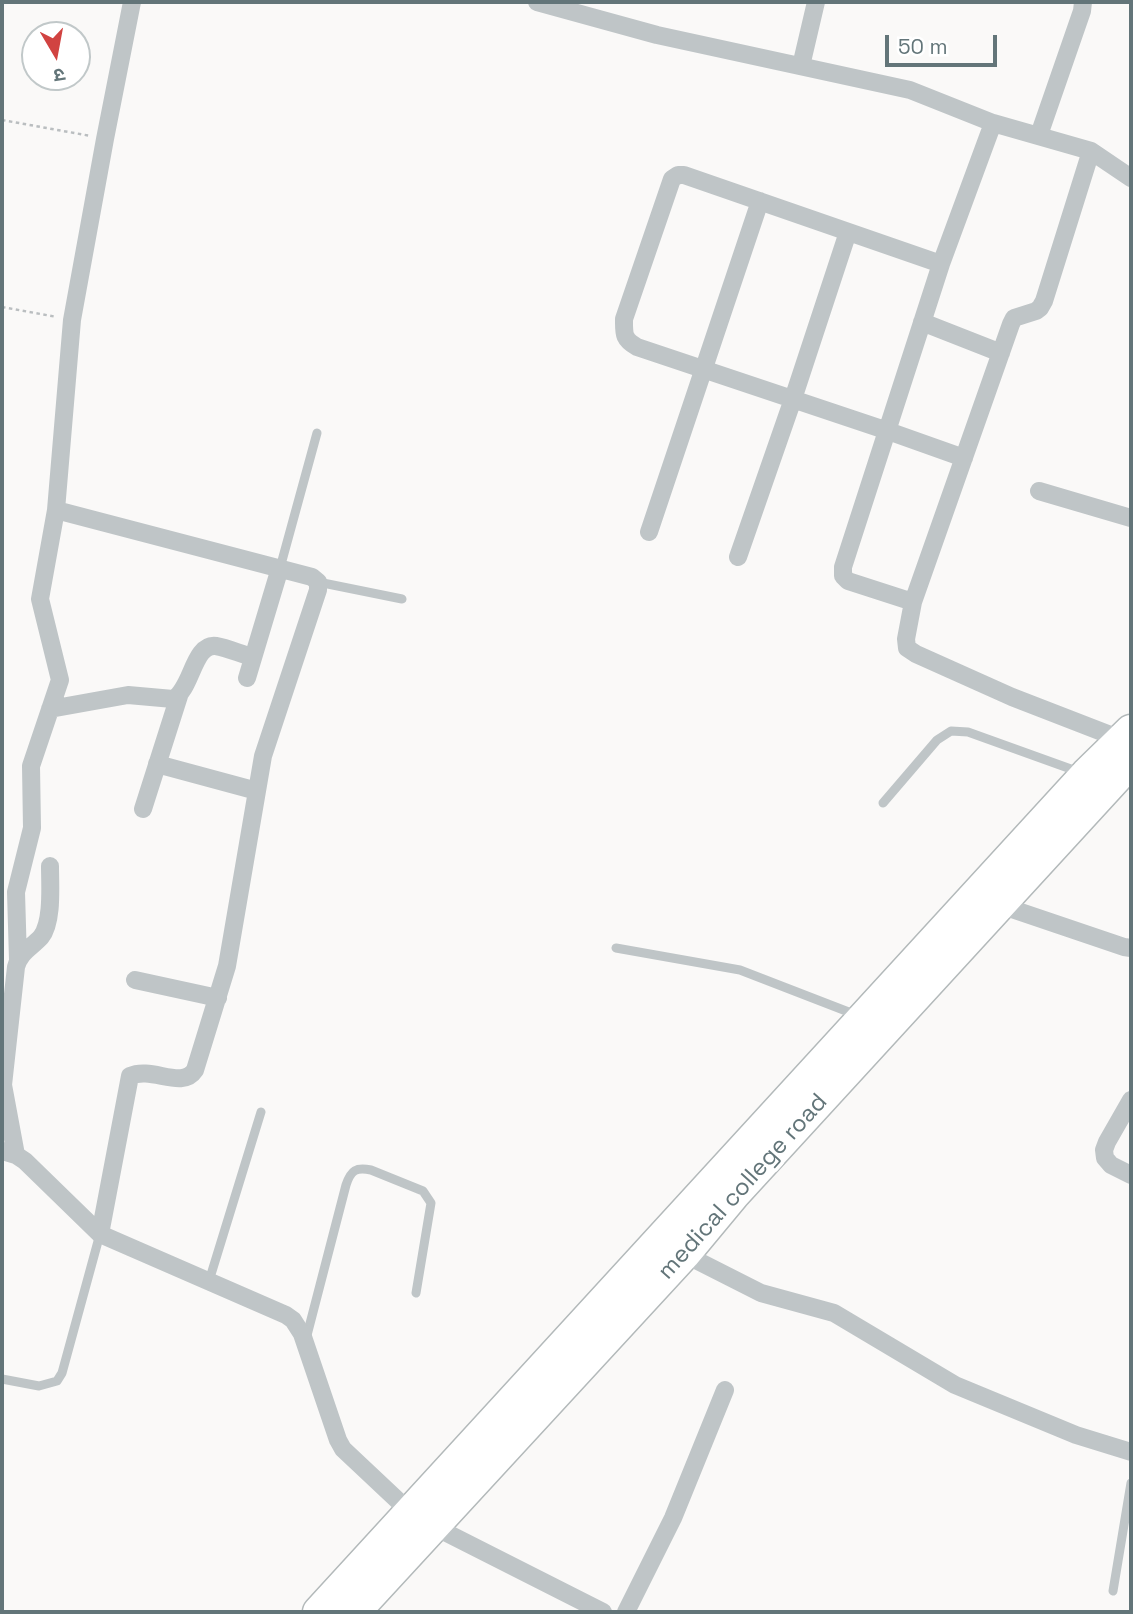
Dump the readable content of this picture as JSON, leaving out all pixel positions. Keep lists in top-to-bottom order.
{
  "streets": {
    "highway": ["medical college road"]
  },
  "scale_bar": "50 m",
  "north": "bottom"
}
